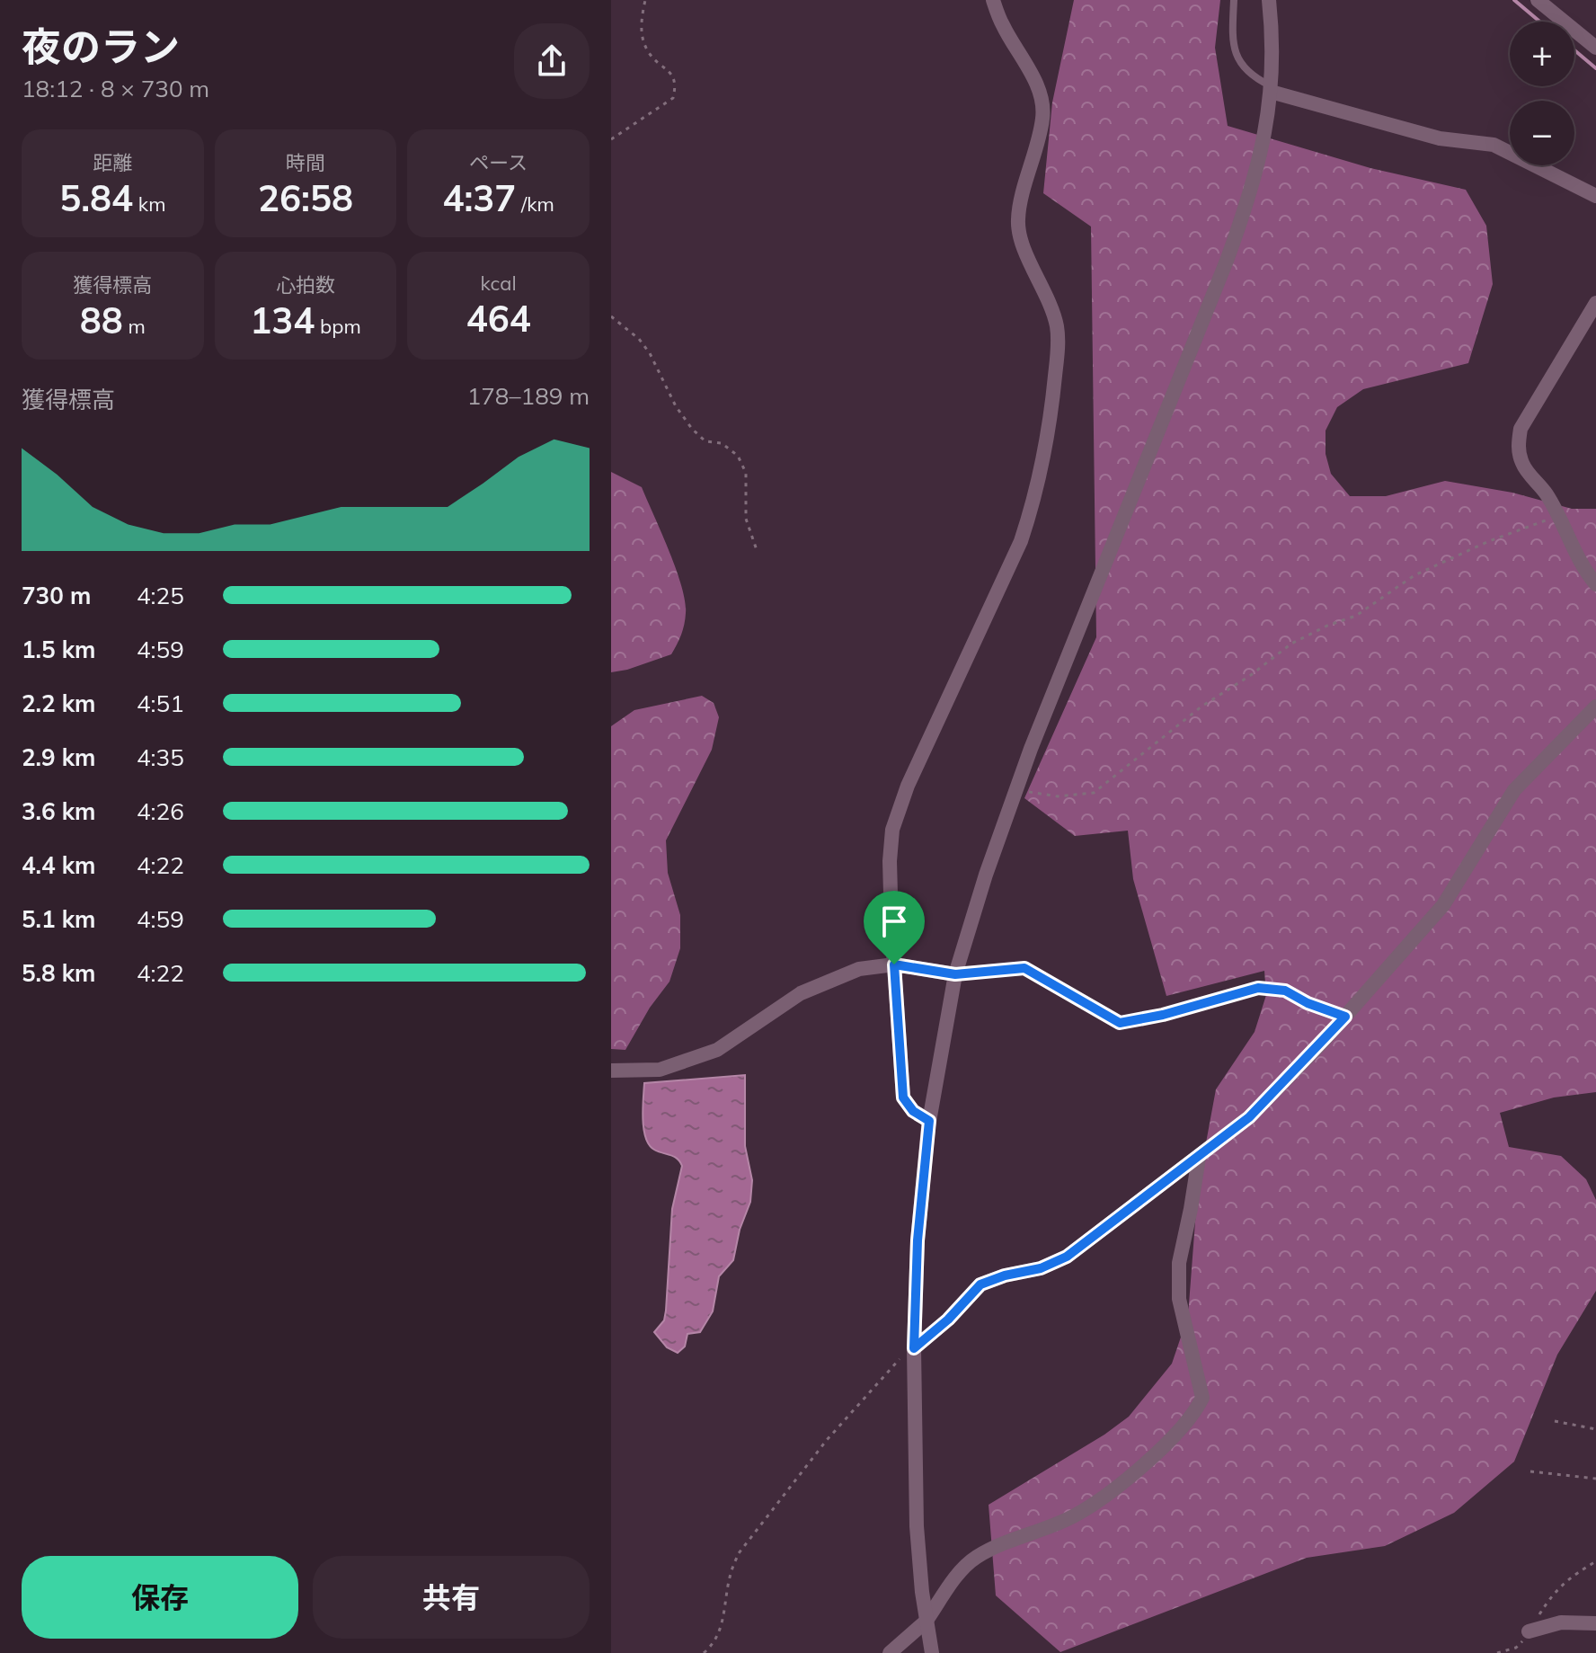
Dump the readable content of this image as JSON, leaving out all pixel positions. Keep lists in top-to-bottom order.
{
  "page": {
    "heading": ["夜のラン", "18:12 · 8 × 730 m"],
    "map_buttons": ["+", "−"],
    "stats": [
      ["距離", "5.84 km"],
      ["時間", "26:58"],
      ["ペース", "4:37 /km"],
      ["獲得標高", "88 m"],
      ["心拍数", "134 bpm"],
      ["kcal", "464"]
    ],
    "chart": ["獲得標高", "178–189 m"],
    "list": [
      {
        "name": "730 m",
        "note": "4:25"
      },
      {
        "name": "1.5 km",
        "note": "4:59"
      },
      {
        "name": "2.2 km",
        "note": "4:51"
      },
      {
        "name": "2.9 km",
        "note": "4:35"
      },
      {
        "name": "3.6 km",
        "note": "4:26"
      },
      {
        "name": "4.4 km",
        "note": "4:22"
      },
      {
        "name": "5.1 km",
        "note": "4:59"
      },
      {
        "name": "5.8 km",
        "note": "4:22"
      }
    ],
    "buttons": ["保存", "共有"]
  }
}
